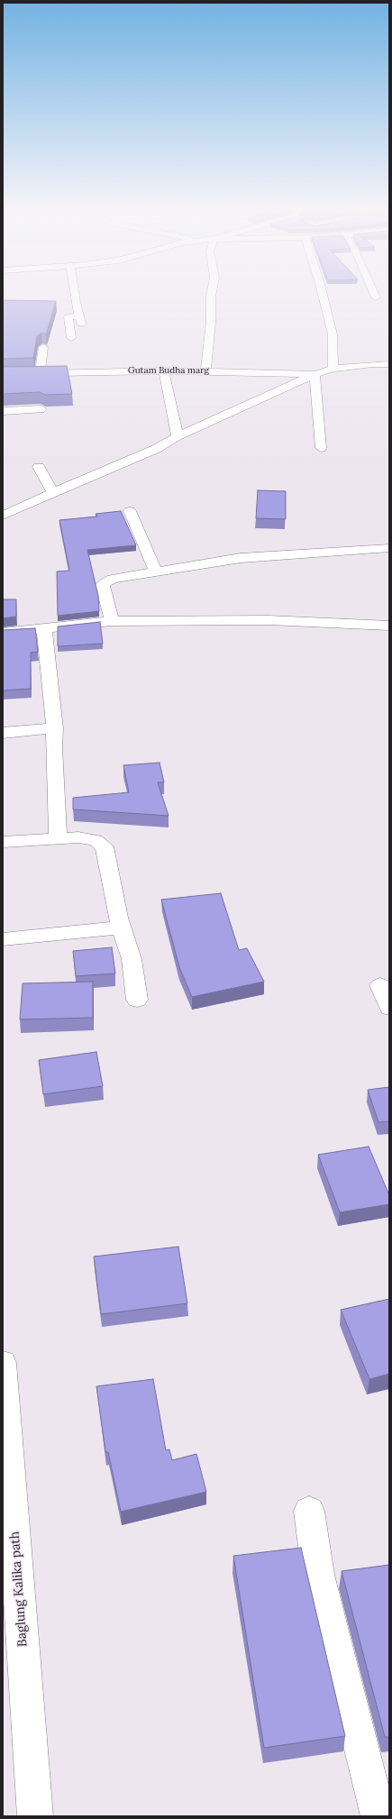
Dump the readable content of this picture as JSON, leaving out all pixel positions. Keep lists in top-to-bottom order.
{
  "streets": {
    "street": ["Gutam Budha marg", "Baglung Kalika path"]
  }
}
